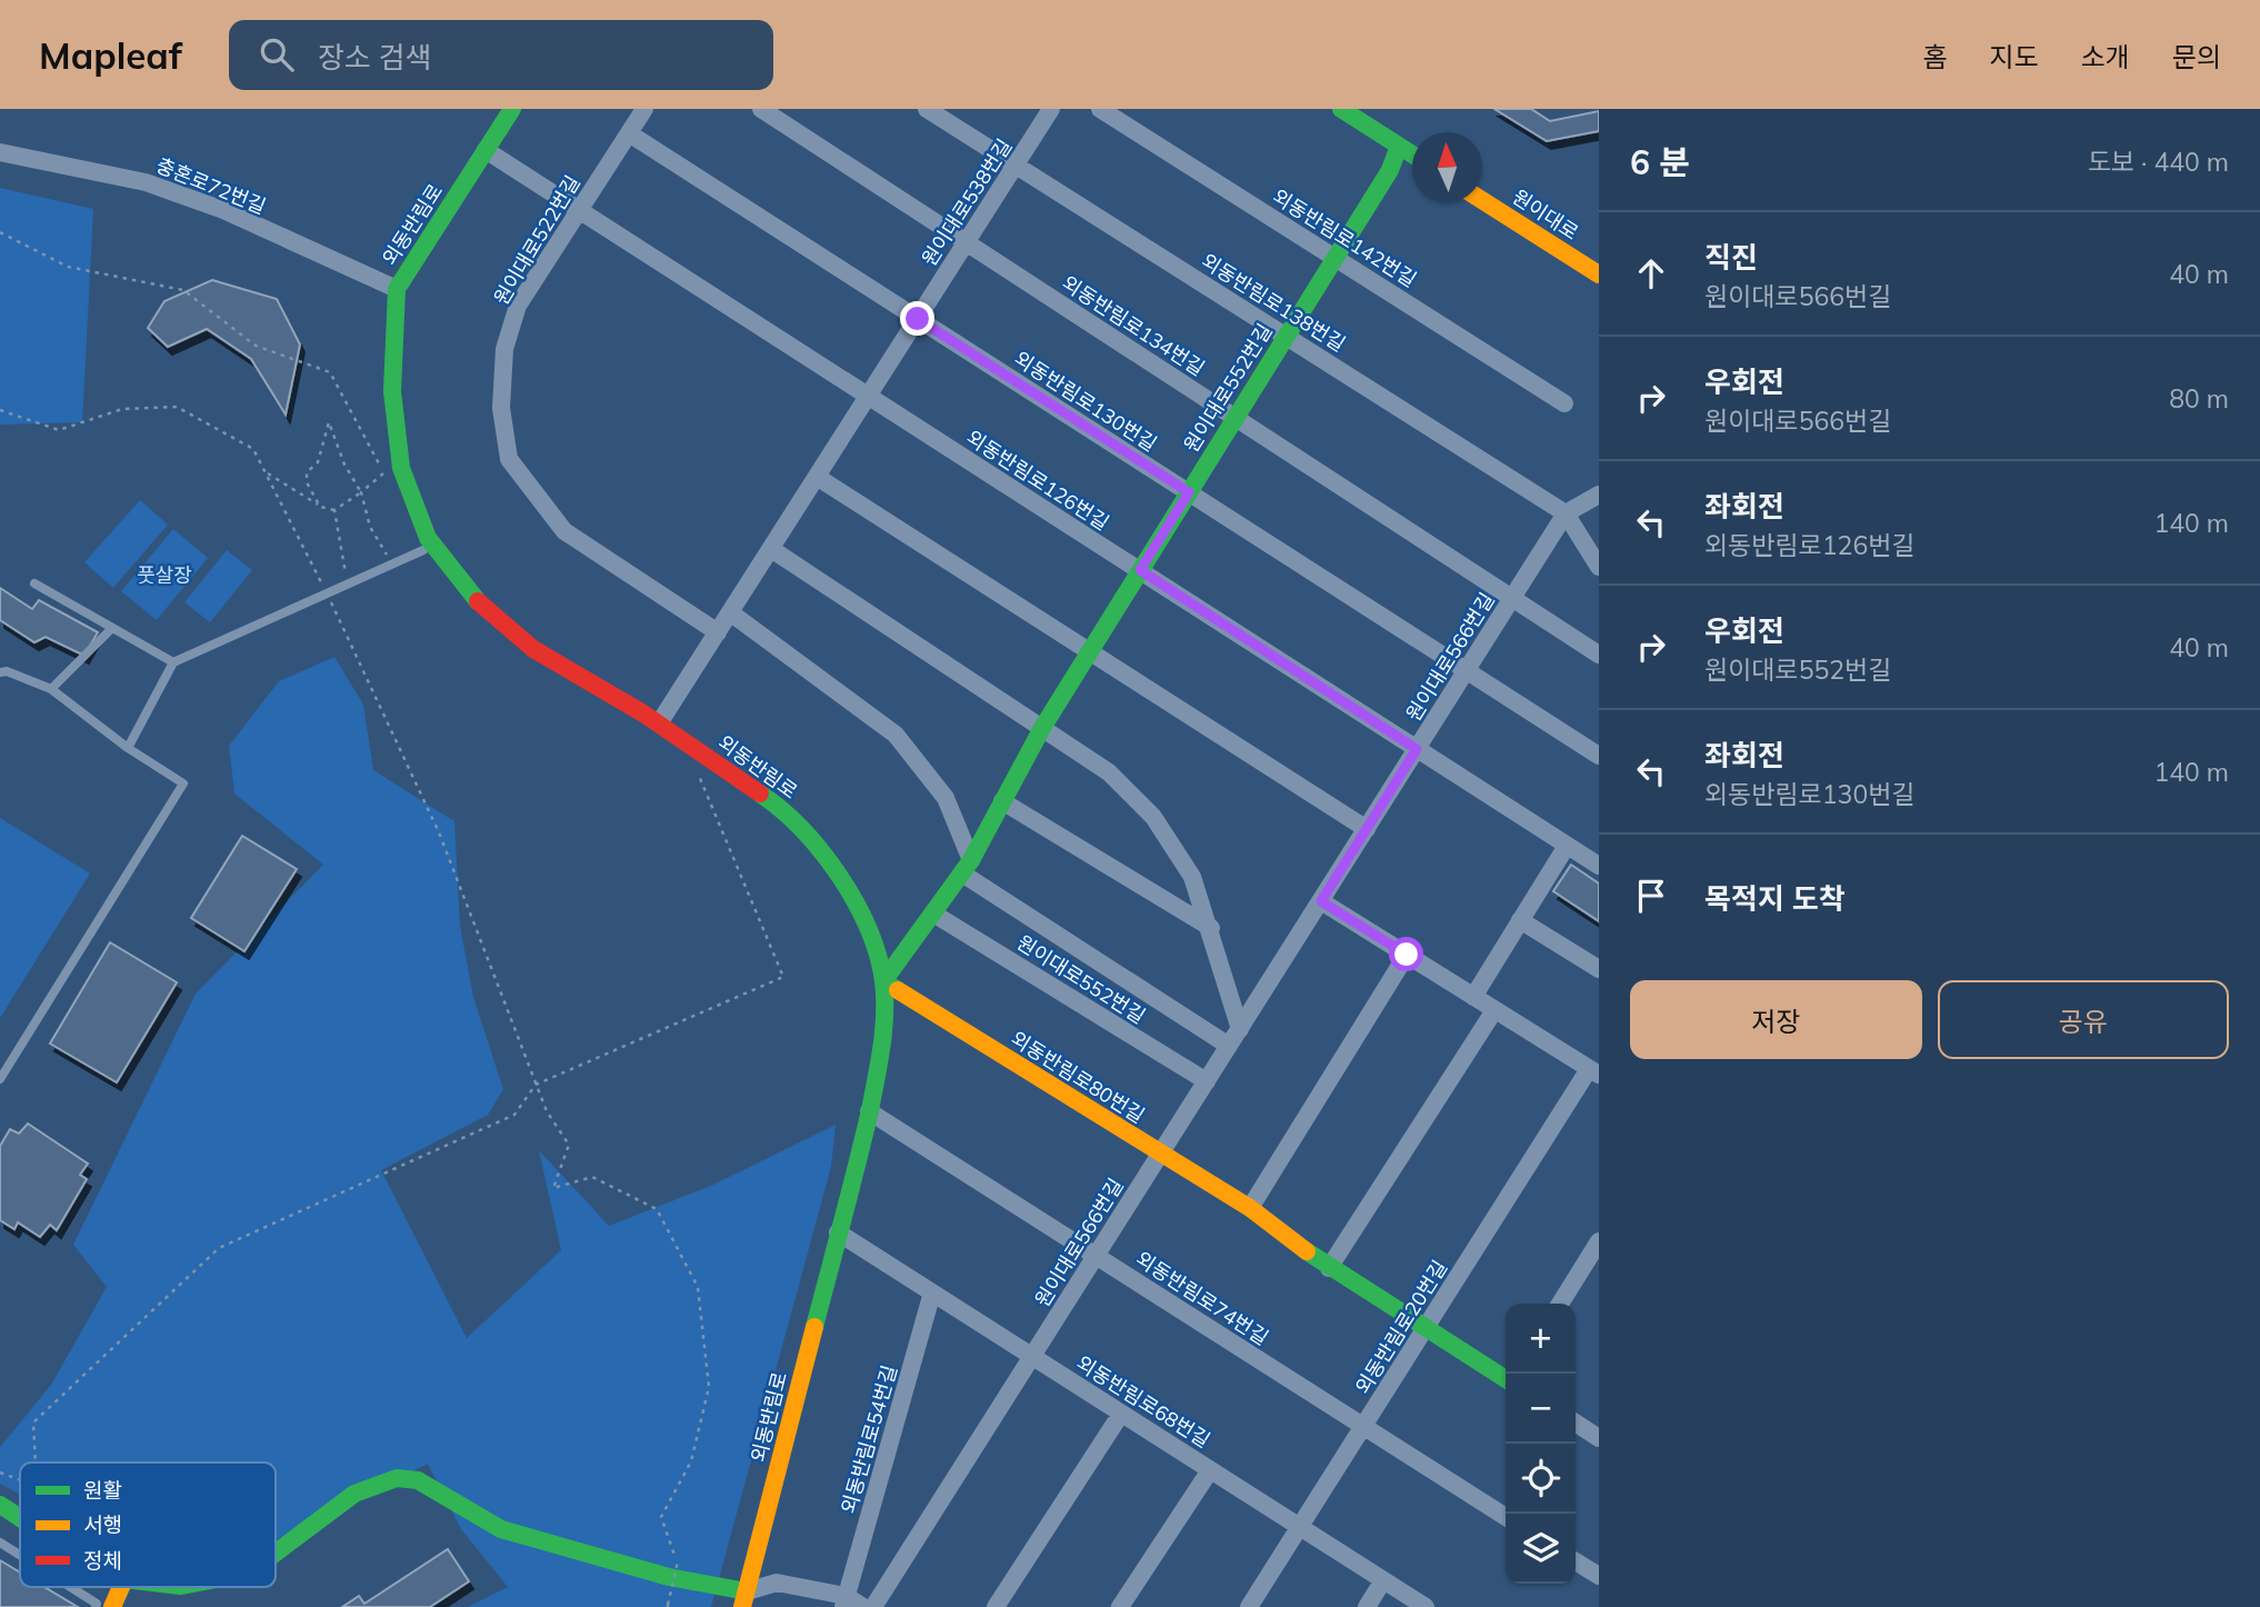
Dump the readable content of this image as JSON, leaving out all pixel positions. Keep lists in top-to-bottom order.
{
  "streets": {
    "street": [
      "충혼로72번길",
      "원이대로538번길",
      "원이대로",
      "외동반림로",
      "외동반림로142번길",
      "원이대로522번길",
      "외동반림로138번길",
      "외동반림로134번길",
      "원이대로552번길",
      "외동반림로130번길",
      "외동반림로126번길",
      "원이대로566번길",
      "외동반림로80번길",
      "외동반림로74번길",
      "외동반림로20번길",
      "외동반림로68번길",
      "외동반림로54번길"
    ]
  },
  "crossings": [
    ["충혼로72번길", "외동반림로"],
    ["원이대로538번길", "외동반림로"],
    ["원이대로538번길", "원이대로522번길"],
    ["원이대로538번길", "외동반림로138번길"],
    ["원이대로538번길", "외동반림로134번길"],
    ["원이대로538번길", "외동반림로130번길"],
    ["원이대로538번길", "외동반림로126번길"],
    ["외동반림로", "원이대로552번길"],
    ["외동반림로", "외동반림로126번길"],
    ["외동반림로", "외동반림로80번길"],
    ["외동반림로", "외동반림로74번길"],
    ["외동반림로", "외동반림로68번길"],
    ["외동반림로142번길", "원이대로552번길"],
    ["원이대로522번길", "외동반림로130번길"],
    ["원이대로522번길", "외동반림로126번길"],
    ["외동반림로138번길", "원이대로552번길"],
    ["외동반림로138번길", "원이대로566번길"],
    ["외동반림로134번길", "원이대로552번길"],
    ["외동반림로134번길", "원이대로566번길"],
    ["원이대로552번길", "외동반림로130번길"],
    ["원이대로552번길", "외동반림로126번길"],
    ["원이대로552번길", "원이대로566번길"],
    ["원이대로552번길", "외동반림로80번길"],
    ["외동반림로130번길", "원이대로566번길"],
    ["외동반림로126번길", "원이대로566번길"],
    ["원이대로566번길", "외동반림로80번길"],
    ["원이대로566번길", "외동반림로74번길"],
    ["원이대로566번길", "외동반림로68번길"],
    ["외동반림로80번길", "외동반림로20번길"],
    ["외동반림로74번길", "외동반림로20번길"],
    ["외동반림로20번길", "외동반림로68번길"],
    ["외동반림로68번길", "외동반림로54번길"]
  ],
  "parks": ["풋살장"],
  "legend": ["원활", "서행", "정체"],
  "north": "top",
  "page": {
    "header": "Mapleaf",
    "search": "장소 검색",
    "nav": [
      "홈",
      "지도",
      "소개",
      "문의"
    ],
    "heading": ["6 분", "도보 · 440 m"],
    "list": [
      ["직진", "원이대로566번길", "40 m"],
      ["우회전", "원이대로566번길", "80 m"],
      ["좌회전", "외동반림로126번길", "140 m"],
      ["우회전", "원이대로552번길", "40 m"],
      ["좌회전", "외동반림로130번길", "140 m"],
      "목적지 도착"
    ],
    "buttons": ["저장", "공유"],
    "map_buttons": ["+", "−"]
  }
}
